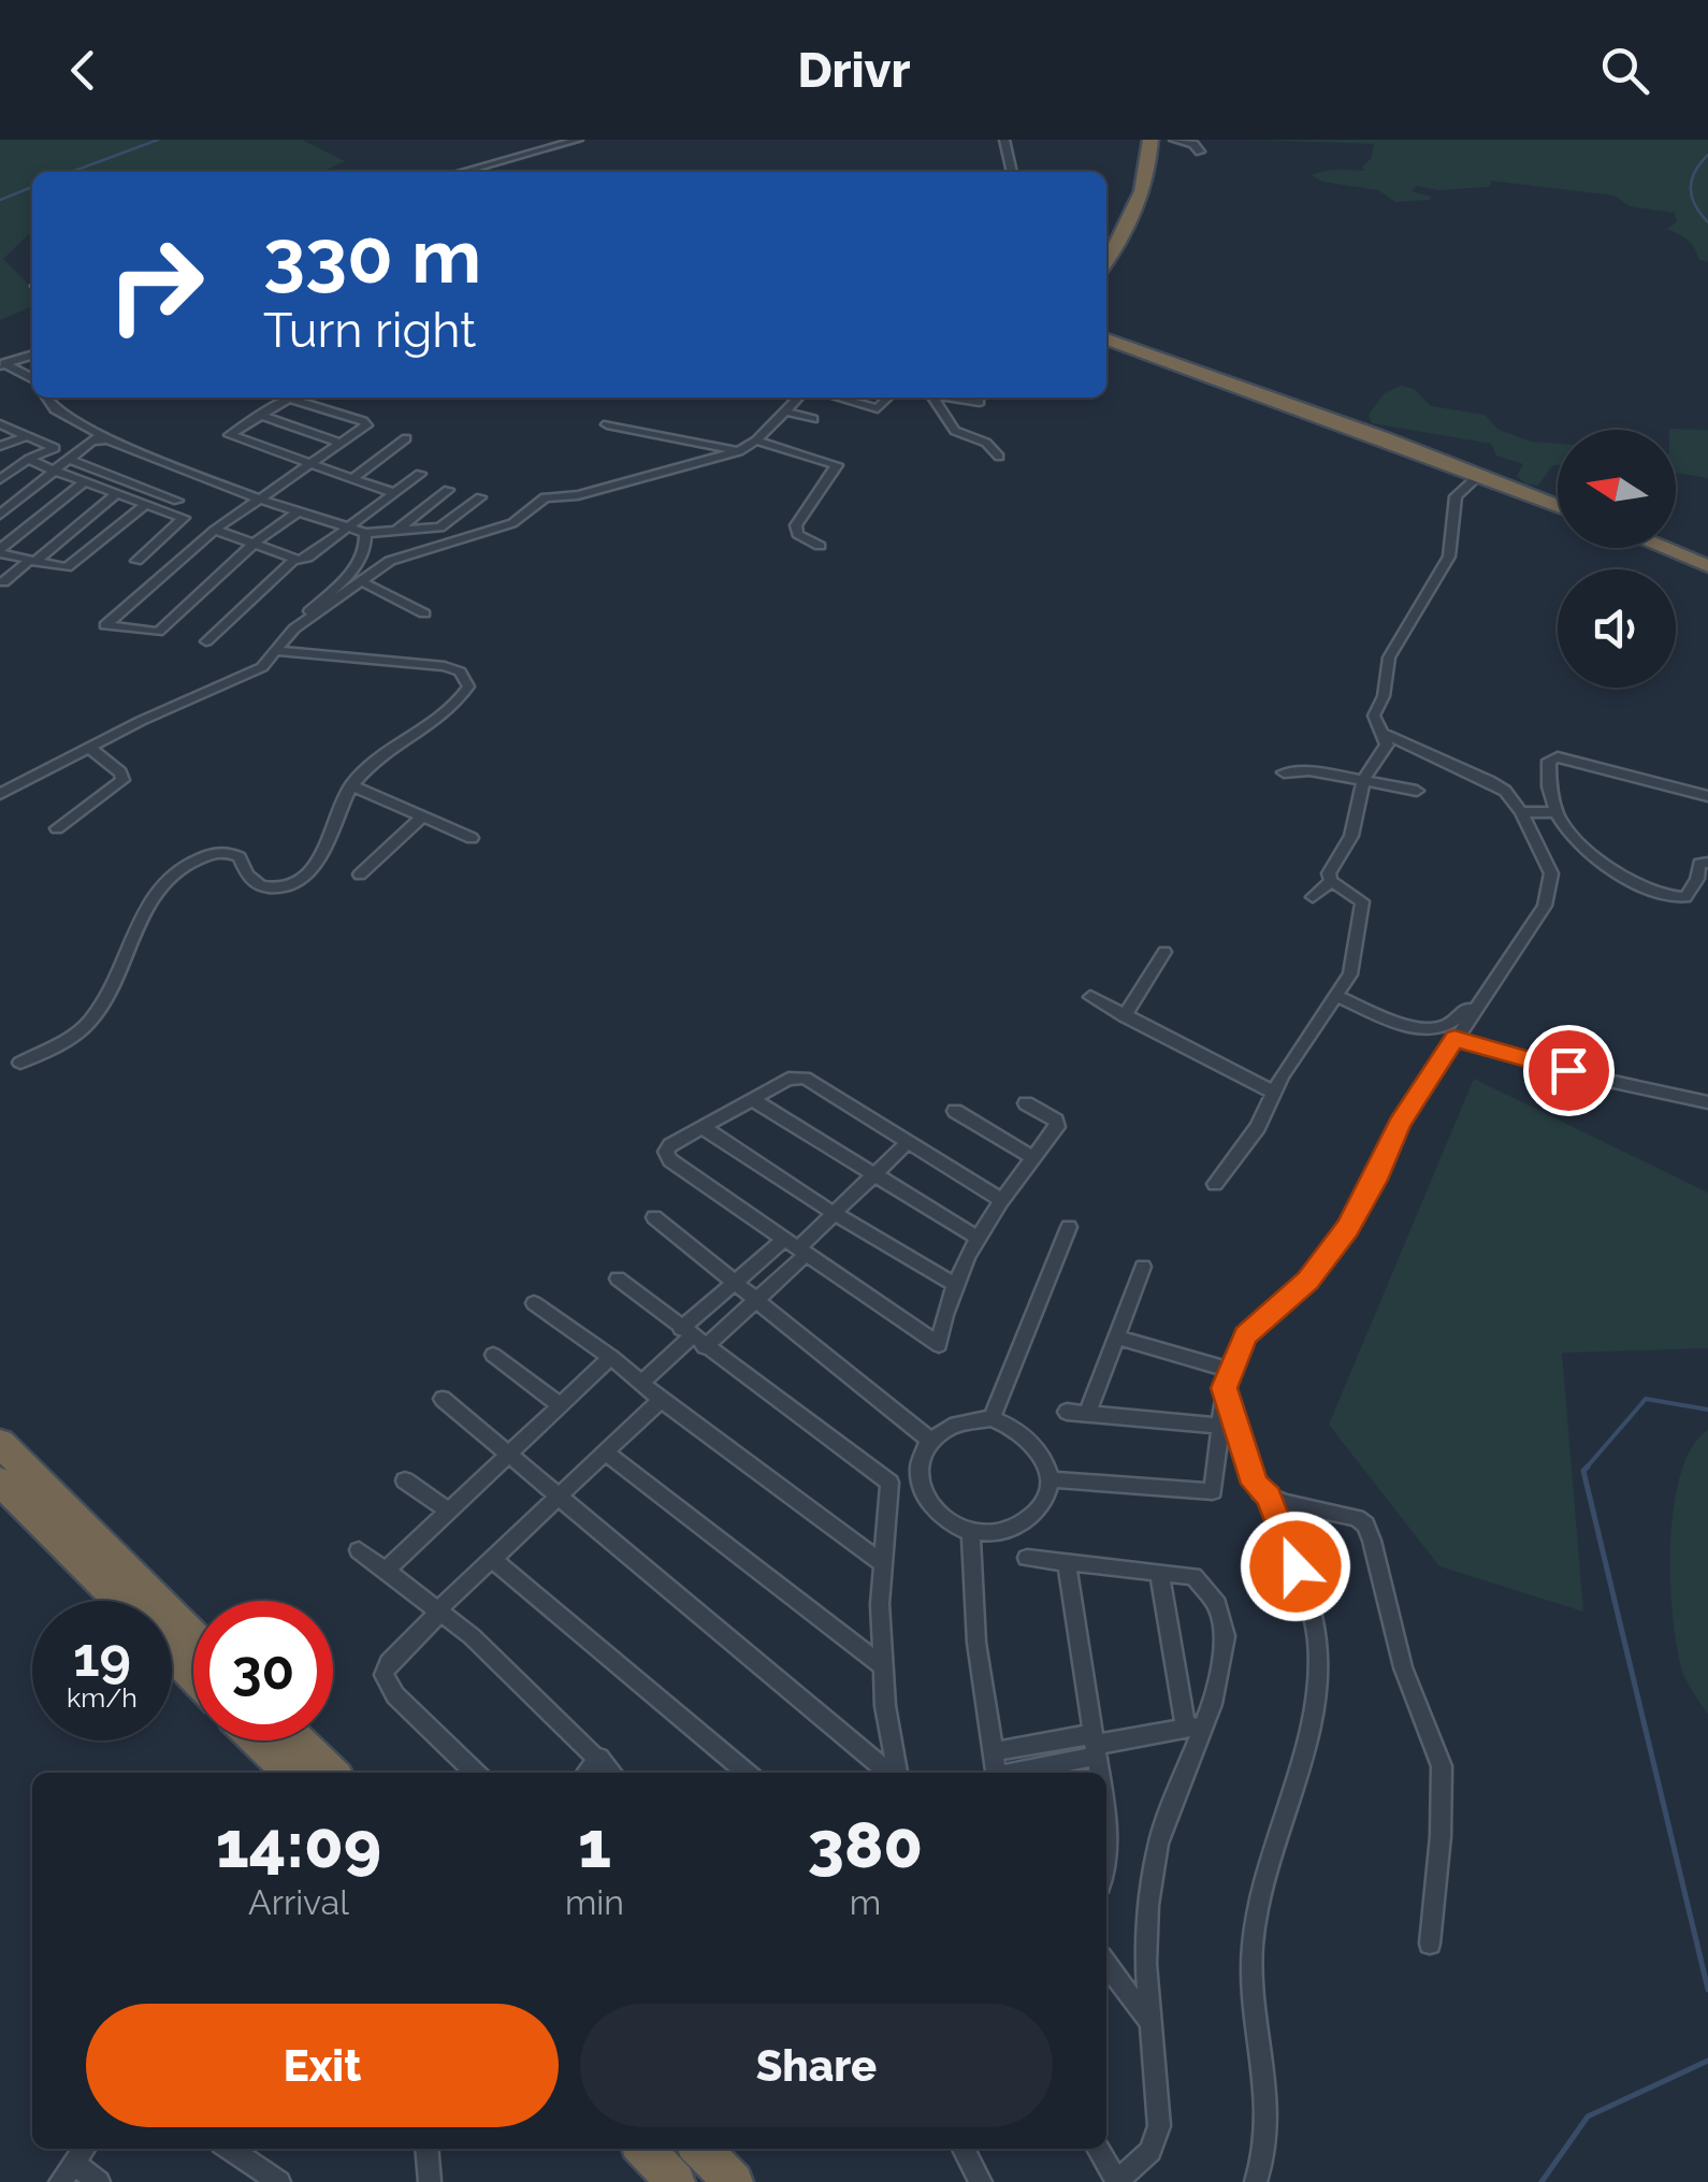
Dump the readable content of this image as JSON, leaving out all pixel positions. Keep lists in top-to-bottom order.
{
  "north": "left",
  "page": {
    "header": "Drivr",
    "turn": ["330 m", "Turn right"],
    "speed": "19 km/h",
    "limit": "30",
    "eta": [
      "14:09",
      "Arrival",
      "1",
      "min",
      "380",
      "m"
    ],
    "buttons": ["Exit", "Share"]
  }
}
